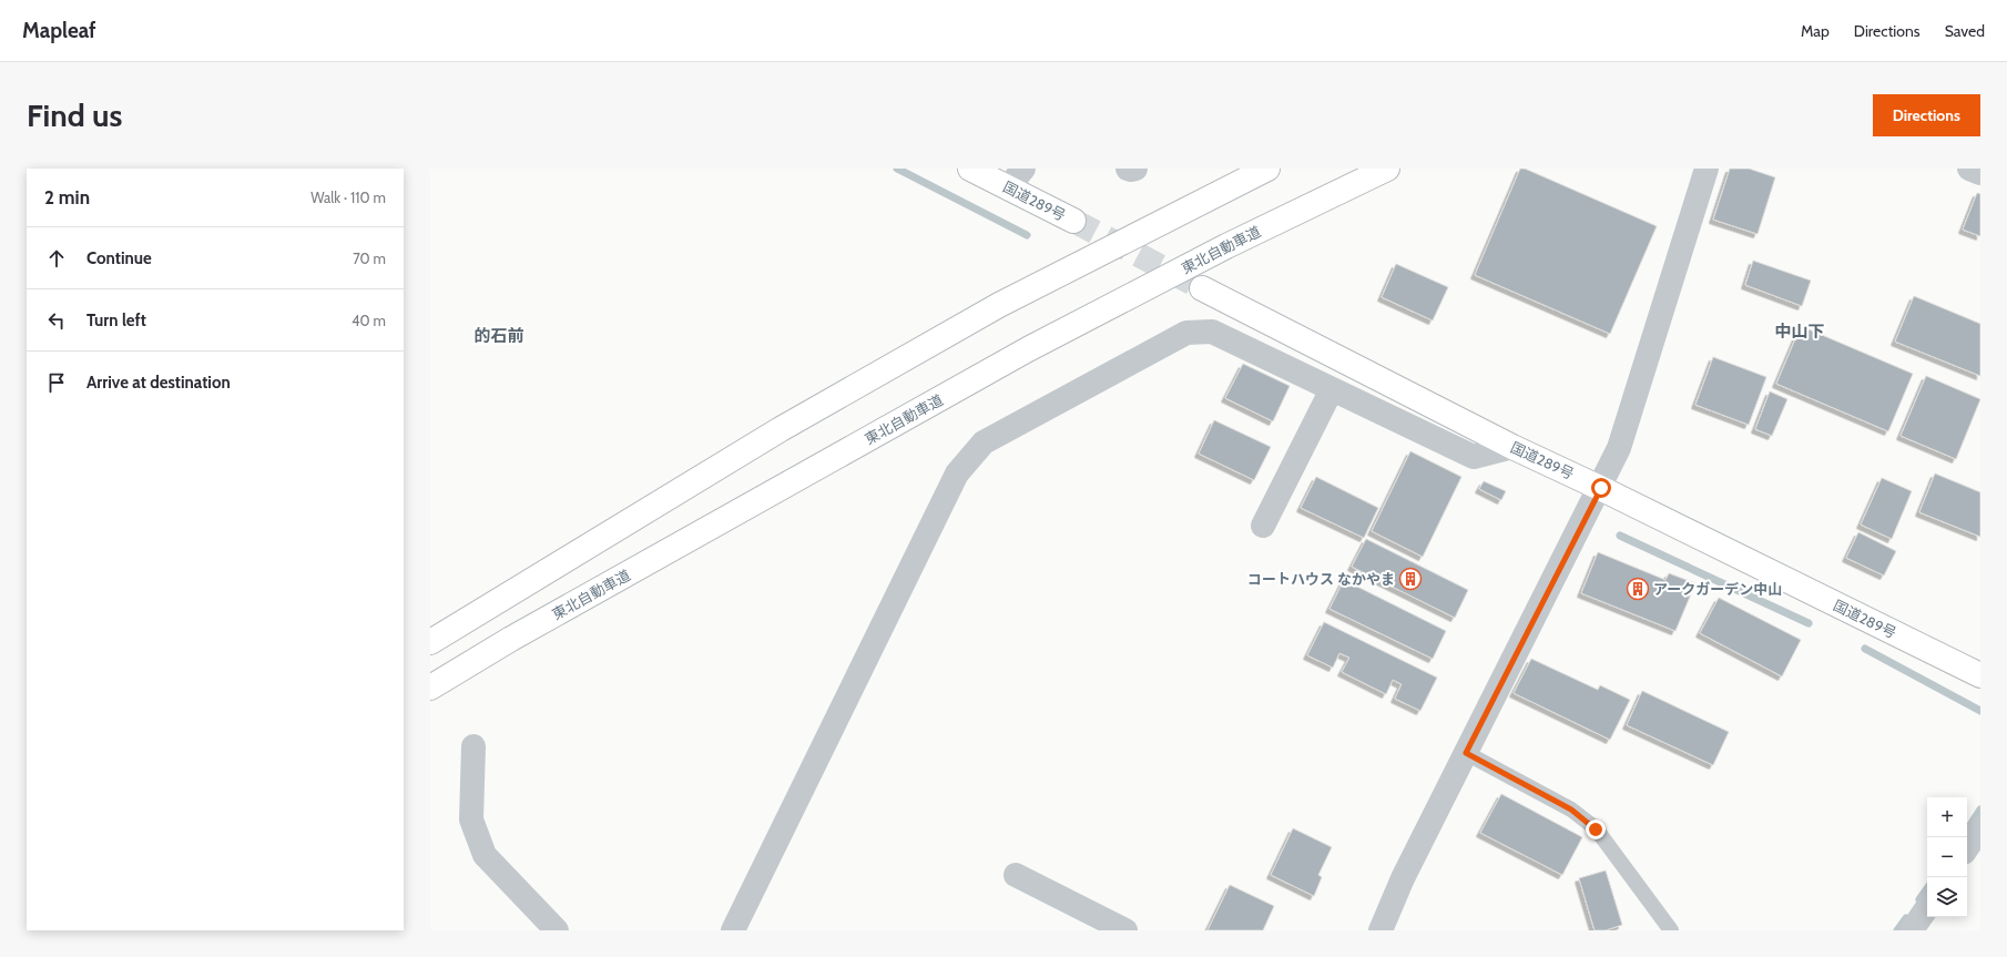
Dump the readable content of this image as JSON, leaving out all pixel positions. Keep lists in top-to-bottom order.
{
  "streets": {
    "highway": ["国道289号", "東北自動車道"]
  },
  "districts": ["中山下", "的石前"],
  "places": {
    "building": ["コートハウス なかやま", "アークガーデン中山"]
  },
  "page": {
    "header": "Mapleaf",
    "nav": ["Map", "Directions", "Saved"],
    "buttons": "Directions",
    "title": "Find us",
    "heading": ["2 min", "Walk · 110 m"],
    "list": [
      ["Continue", "70 m"],
      ["Turn left", "40 m"],
      "Arrive at destination"
    ],
    "map_buttons": ["+", "−"]
  }
}
